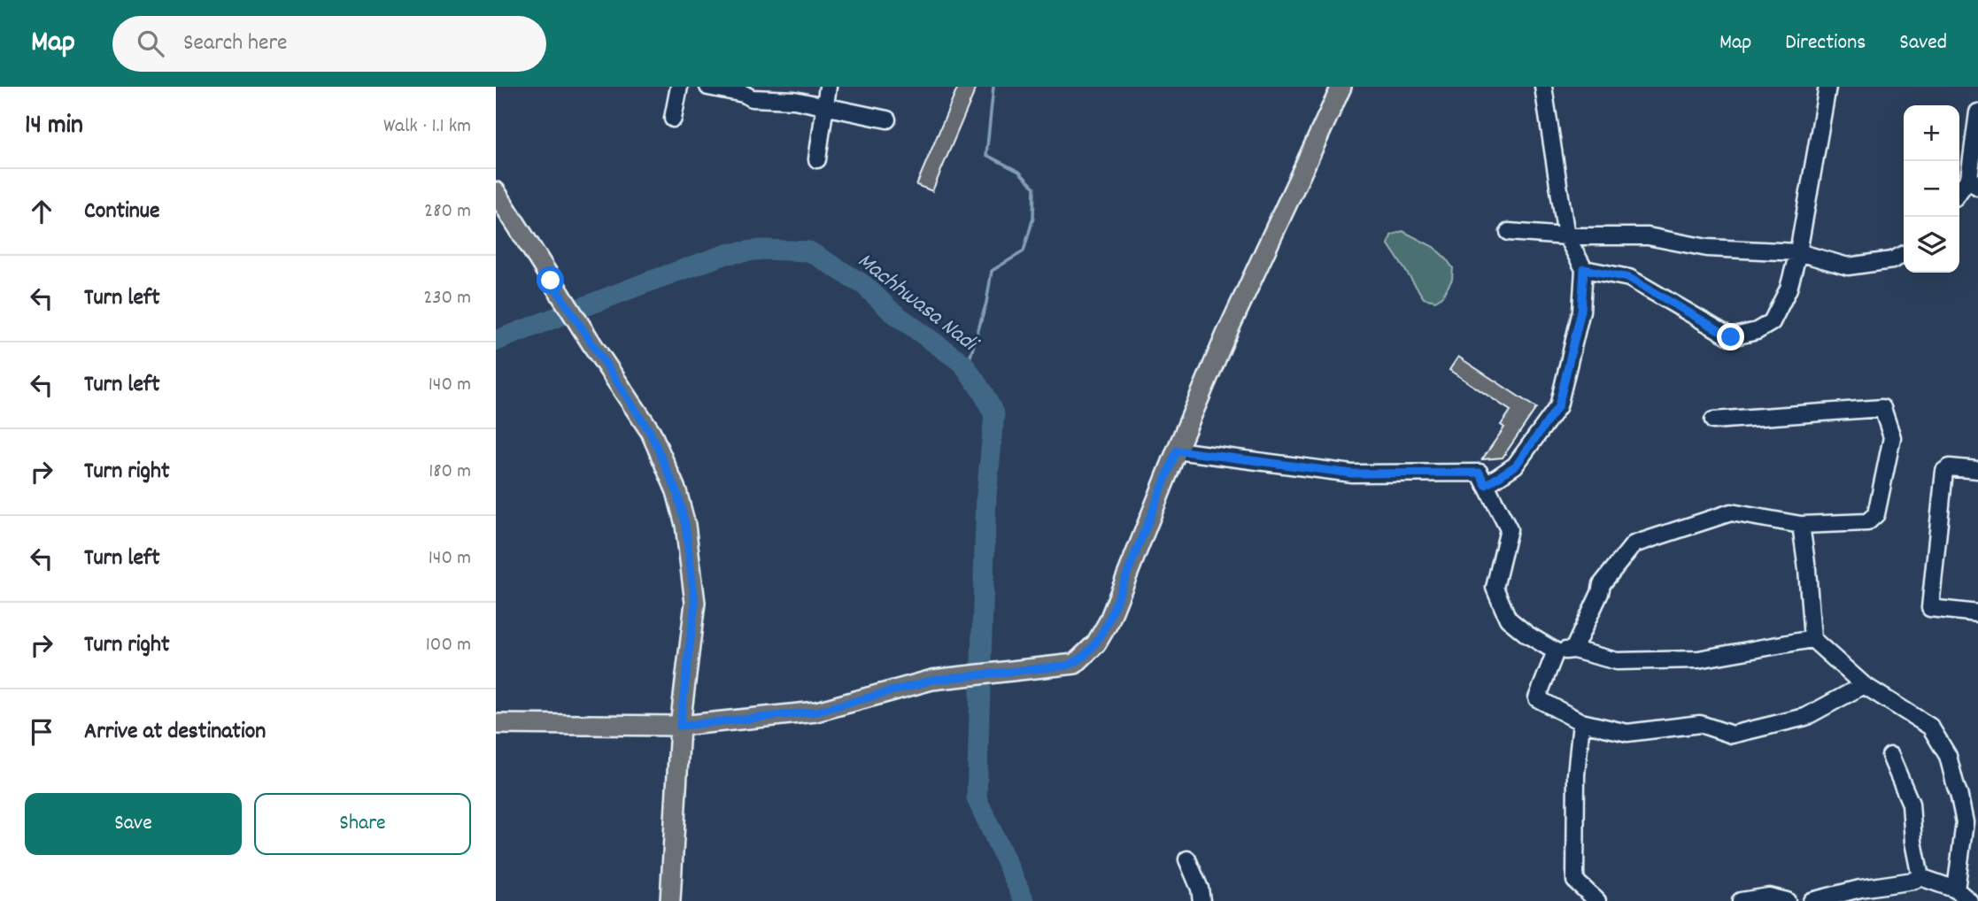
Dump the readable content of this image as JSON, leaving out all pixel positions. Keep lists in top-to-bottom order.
{
  "water": ["Machhwasa Nadi"],
  "page": {
    "header": "Map",
    "search": "Search here",
    "nav": ["Map", "Directions", "Saved"],
    "heading": ["14 min", "Walk · 1.1 km"],
    "map_buttons": ["+", "−"],
    "list": [
      ["Continue", "280 m"],
      ["Turn left", "230 m"],
      ["Turn left", "140 m"],
      ["Turn right", "180 m"],
      ["Turn left", "140 m"],
      ["Turn right", "100 m"],
      "Arrive at destination"
    ],
    "buttons": ["Save", "Share"]
  }
}
